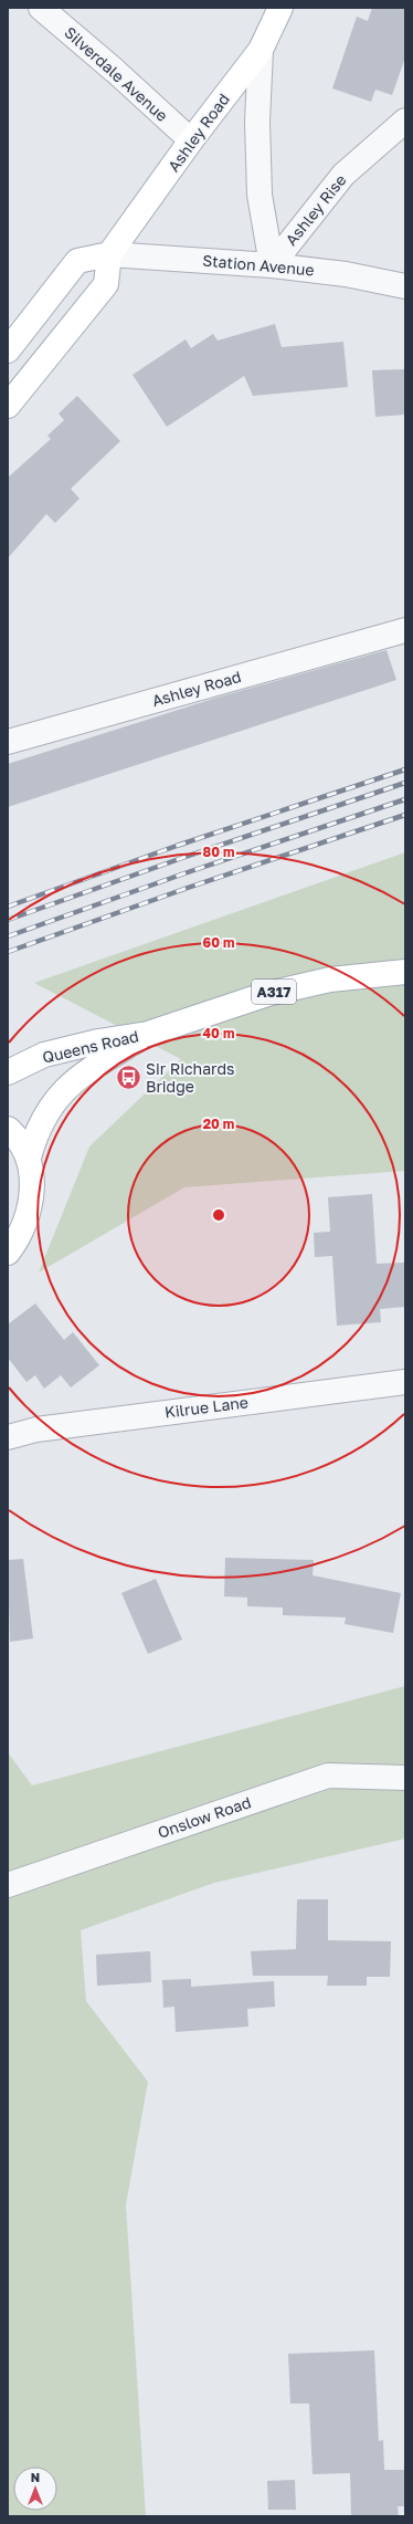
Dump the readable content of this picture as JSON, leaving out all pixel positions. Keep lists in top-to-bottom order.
{
  "streets": {
    "main road": ["Ashley Road", "A317", "Queens Road"],
    "street": [
      "Silverdale Avenue",
      "Ashley Rise",
      "Station Avenue",
      "Kilrue Lane",
      "Onslow Road"
    ]
  },
  "crossings": [
    ["Silverdale Avenue", "Ashley Road"],
    ["Ashley Road", "Ashley Rise"],
    ["Ashley Road", "Station Avenue"],
    ["Ashley Rise", "Station Avenue"]
  ],
  "places": {
    "bus stop": ["Sir Richards Bridge"]
  },
  "north": "top",
  "rings": [
    "80 m",
    "60 m",
    "40 m",
    "20 m"
  ]
}
